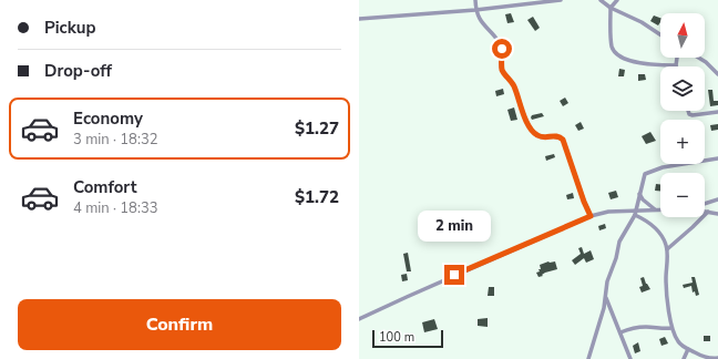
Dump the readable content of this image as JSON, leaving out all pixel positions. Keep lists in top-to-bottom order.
{
  "scale_bar": "100 m",
  "north": "top",
  "page": {
    "banner": ["Pickup", "Drop-off"],
    "map_buttons": ["+", "−"],
    "list": [
      {
        "name": "Economy",
        "note": "3 min · 18:32",
        "value": "$1.27"
      },
      {
        "name": "Comfort",
        "note": "4 min · 18:33",
        "value": "$1.72"
      }
    ],
    "bubble": "2 min",
    "buttons": "Confirm",
    "scale": "100 m"
  }
}
